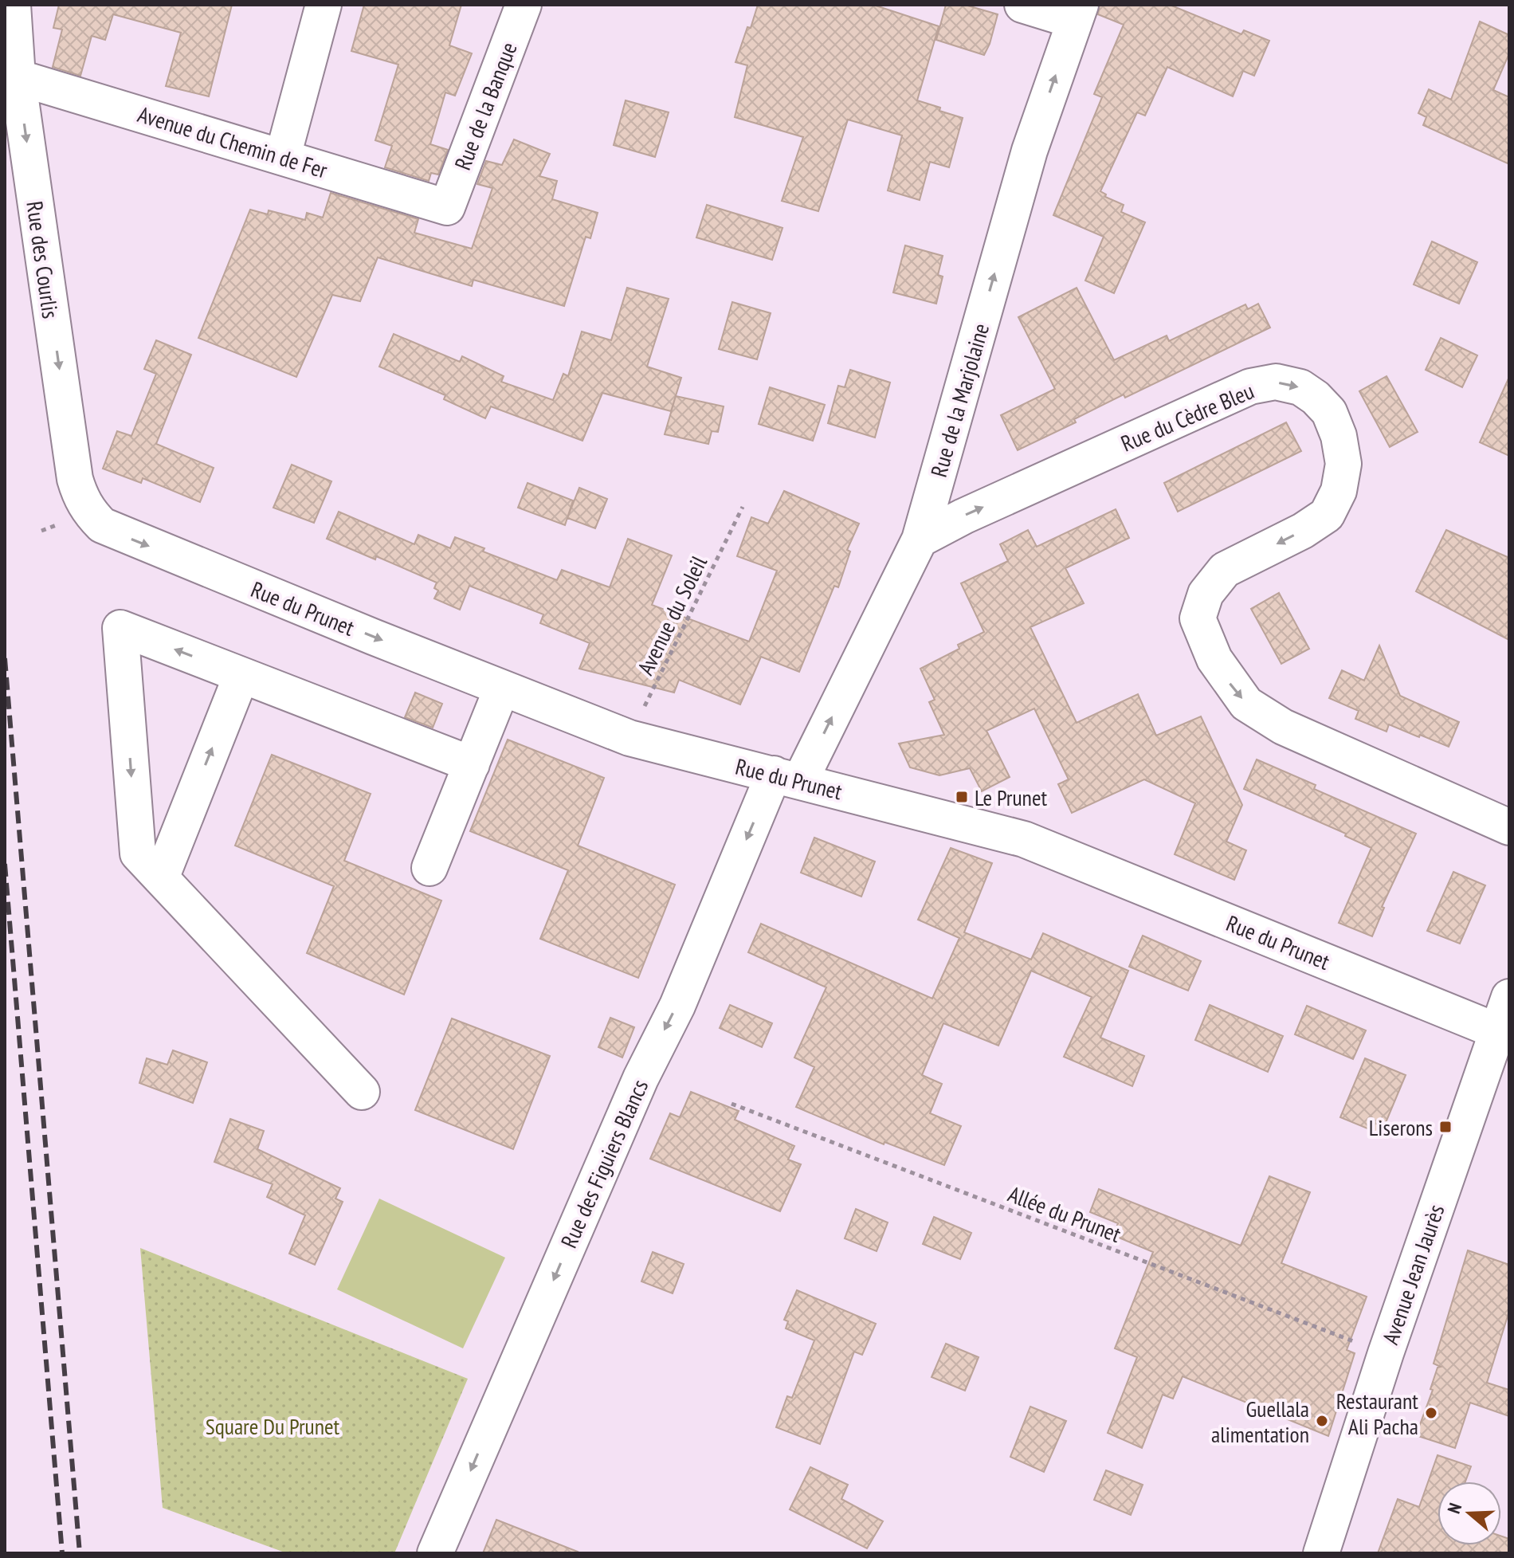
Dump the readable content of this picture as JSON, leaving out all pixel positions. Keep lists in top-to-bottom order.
{
  "streets": {
    "street": [
      "Rue de la Banque",
      "Avenue du Chemin de Fer",
      "Rue des Courlis",
      "Rue de la Marjolaine",
      "Rue du Cèdre Bleu",
      "Rue du Prunet",
      "Rue des Figuiers Blancs",
      "Avenue Jean Jaurès"
    ],
    "path": ["Avenue du Soleil", "Allée du Prunet"]
  },
  "crossings": [
    ["Rue de la Banque", "Avenue du Chemin de Fer"],
    ["Avenue du Chemin de Fer", "Rue des Courlis"],
    ["Rue des Courlis", "Rue du Prunet"],
    ["Rue de la Marjolaine", "Rue du Cèdre Bleu"],
    ["Rue de la Marjolaine", "Rue du Prunet"],
    ["Rue de la Marjolaine", "Rue des Figuiers Blancs"],
    ["Rue du Prunet", "Avenue du Soleil"],
    ["Rue du Prunet", "Rue des Figuiers Blancs"],
    ["Rue du Prunet", "Avenue Jean Jaurès"],
    ["Allée du Prunet", "Avenue Jean Jaurès"]
  ],
  "one_way": ["Rue des Courlis", "Rue de la Marjolaine", "Rue des Figuiers Blancs"],
  "parks": ["Square Du Prunet"],
  "places": {
    "transit": ["Le Prunet", "Liserons"],
    "other": ["Restaurant Ali Pacha", "Guellala alimentation"]
  },
  "north": "left"
}
